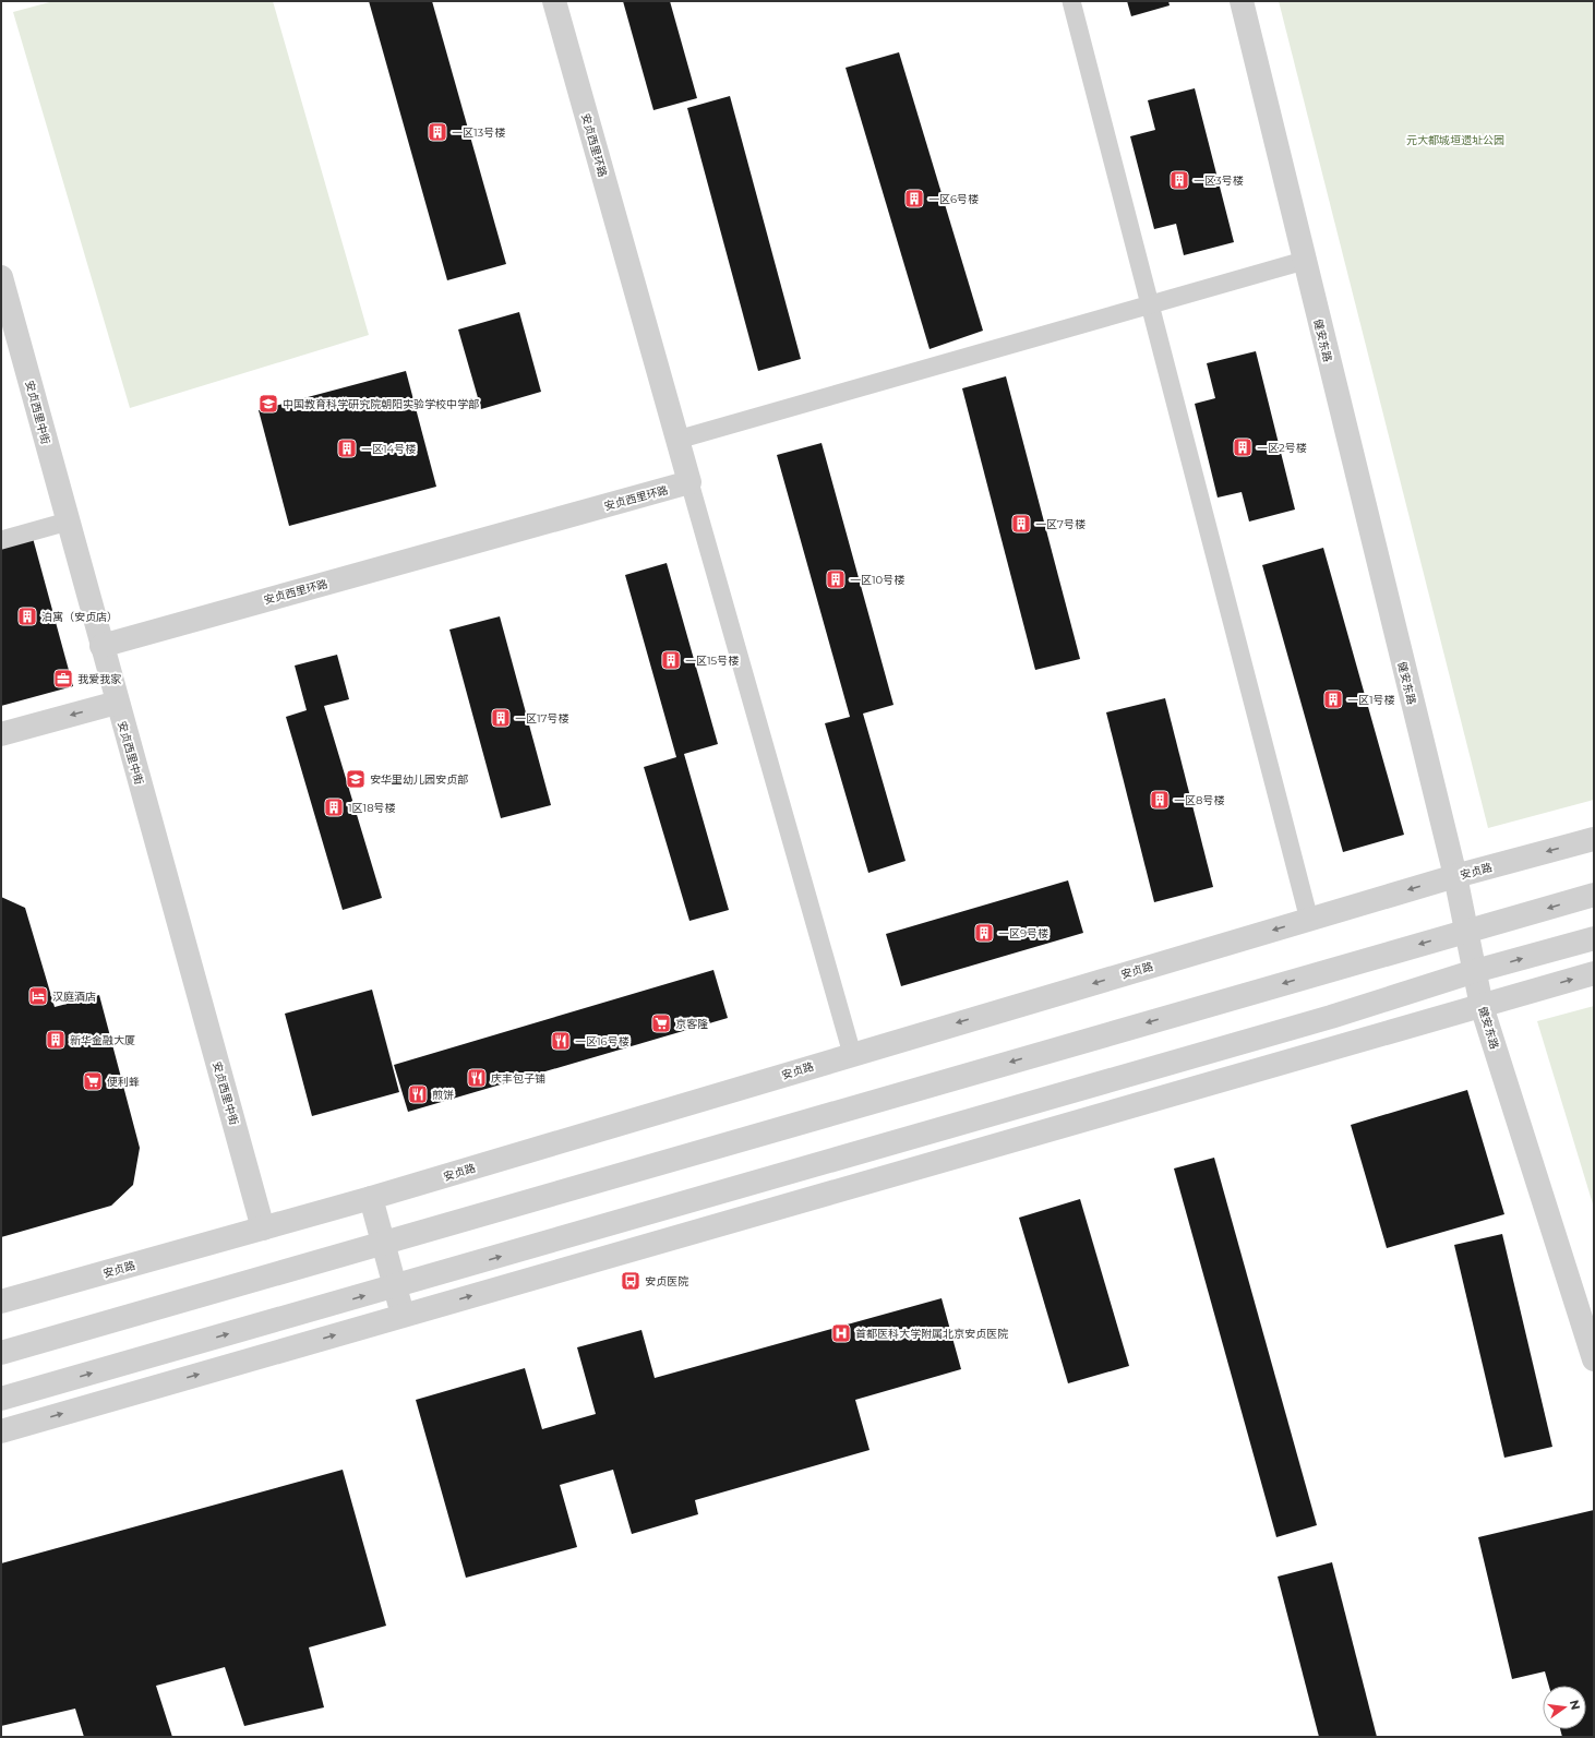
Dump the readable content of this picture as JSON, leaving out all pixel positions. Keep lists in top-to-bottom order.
{
  "streets": {
    "street": [
      "安贞西里环路",
      "健安东路",
      "安贞西里中街",
      "安贞路"
    ]
  },
  "crossings": [
    ["安贞西里环路", "安贞西里中街"],
    ["健安东路", "安贞路"],
    ["安贞西里中街", "安贞路"]
  ],
  "parks": ["元大都城垣遗址公园"],
  "places": {
    "building": [
      "一区13号楼",
      "一区3号楼",
      "一区6号楼",
      "一区2号楼",
      "一区14号楼",
      "一区7号楼",
      "一区10号楼",
      "泊寓（安贞店）",
      "一区15号楼",
      "一区1号楼",
      "一区17号楼",
      "一区8号楼",
      "1区18号楼",
      "一区9号楼",
      "新华金融大厦"
    ],
    "school or university": ["中国教育科学研究院朝阳实验学校中学部", "安华里幼儿园安贞部"],
    "office": ["我爱我家"],
    "hotel": ["汉庭酒店"],
    "supermarket": ["京客隆", "便利蜂"],
    "restaurant": ["一区16号楼", "庆丰包子铺", "煎饼"],
    "bus stop": ["安贞医院"],
    "hospital": ["首都医科大学附属北京安贞医院"]
  },
  "north": "right"
}
